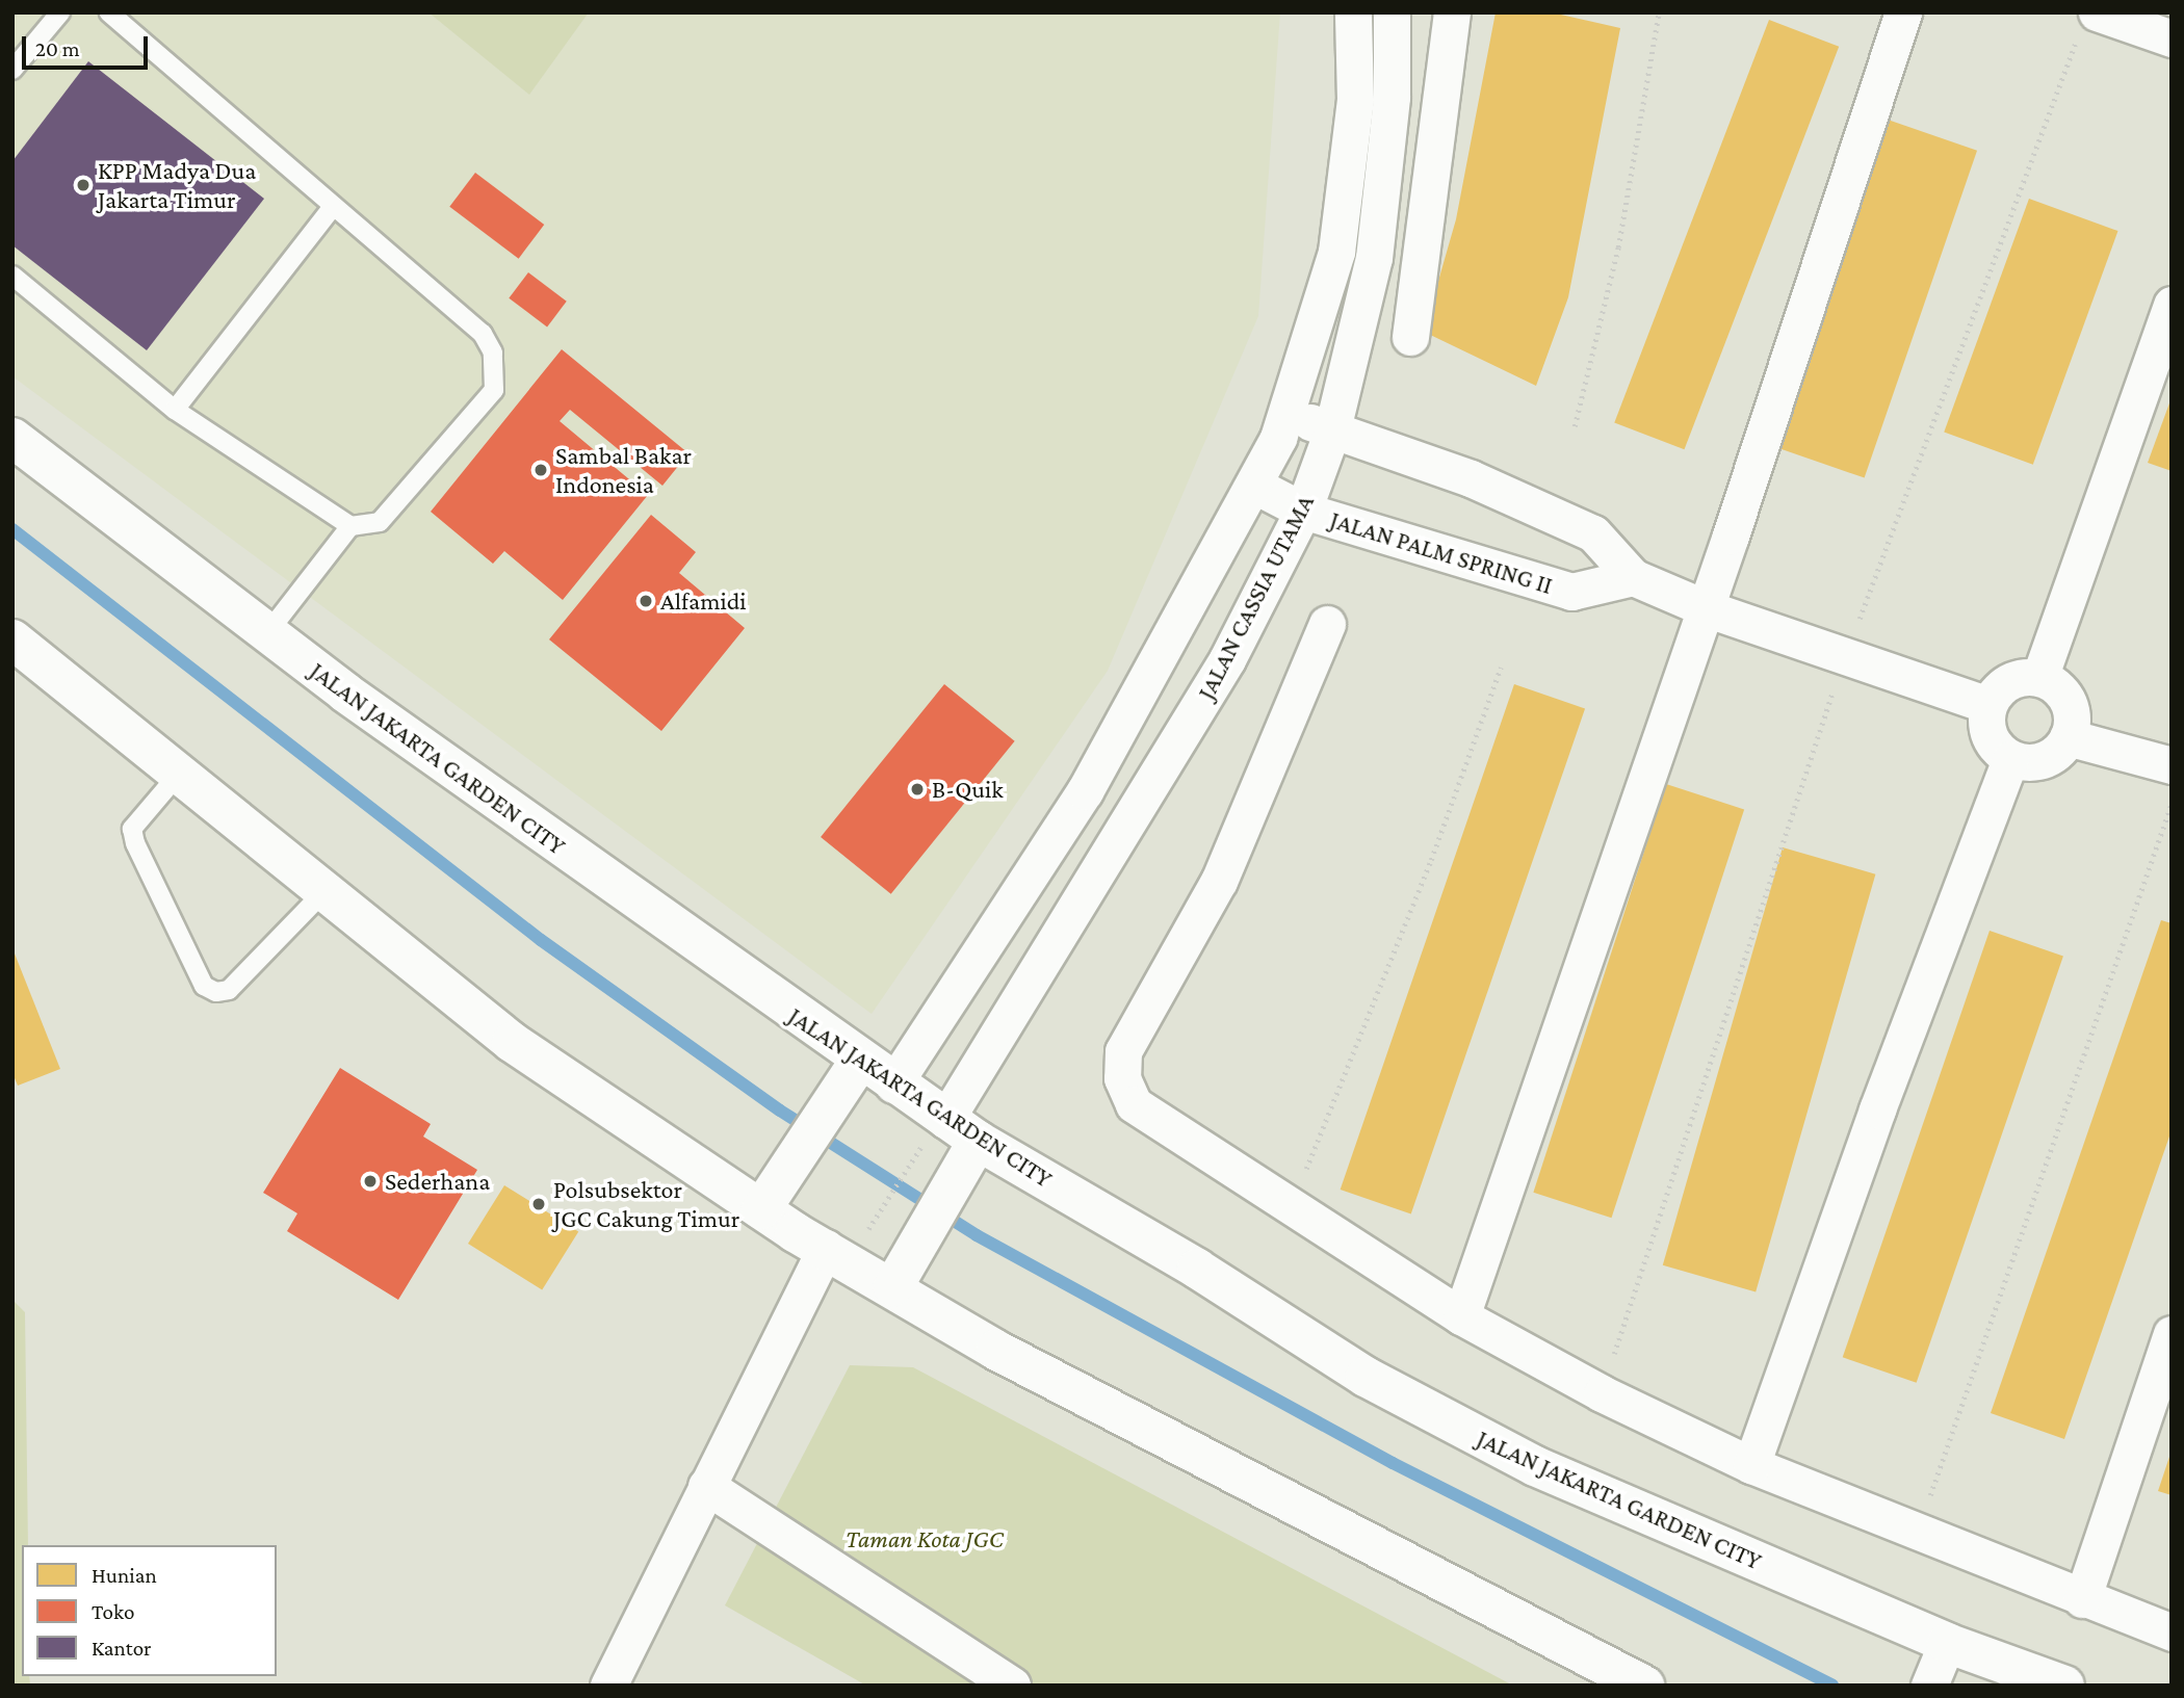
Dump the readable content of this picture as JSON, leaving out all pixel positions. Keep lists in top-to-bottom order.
{
  "streets": {
    "street": ["JALAN PALM SPRING II", "JALAN CASSIA UTAMA", "JALAN JAKARTA GARDEN CITY"]
  },
  "crossings": [
    ["JALAN PALM SPRING II", "JALAN CASSIA UTAMA"],
    ["JALAN CASSIA UTAMA", "JALAN JAKARTA GARDEN CITY"]
  ],
  "parks": ["Taman Kota JGC"],
  "places": [
    "KPP Madya Dua Jakarta Timur",
    "Sambal Bakar Indonesia",
    "Alfamidi",
    "B-Quik",
    "Sederhana",
    "Polsubsektor JGC Cakung Timur"
  ],
  "legend": ["Hunian", "Toko", "Kantor"],
  "scale_bar": "20 m"
}
